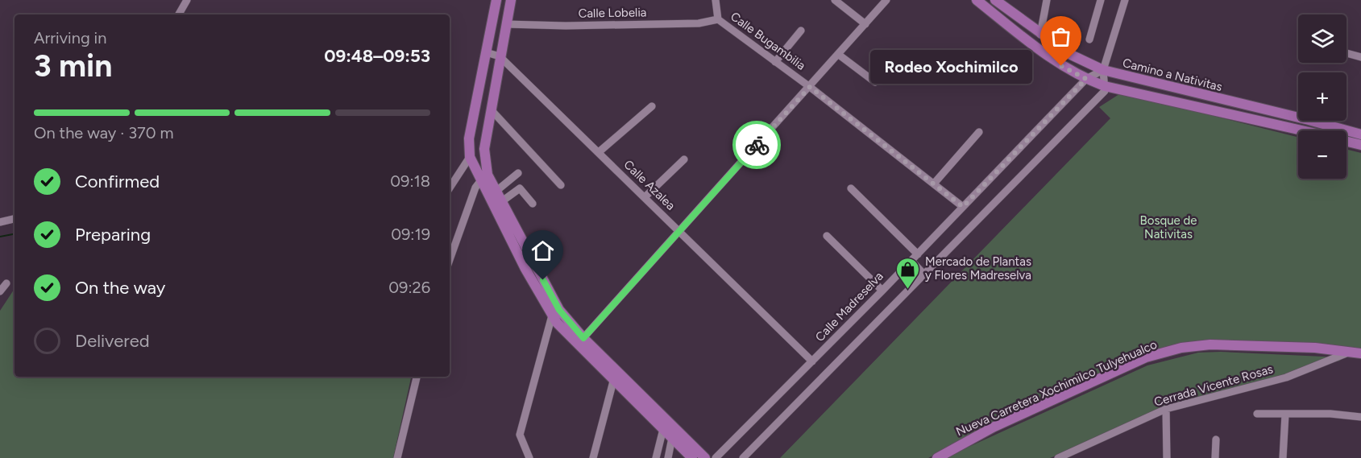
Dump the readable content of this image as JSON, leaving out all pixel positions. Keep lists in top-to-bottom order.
{
  "streets": {
    "main road": ["Camino a Nativitas", "Nueva Carretera Xochimilco Tulyehualco"],
    "street": [
      "Calle Lobelia",
      "Calle Bugambilia",
      "Calle Azalea",
      "Calle Madreselva",
      "Cerrada Vicente Rosas"
    ]
  },
  "crossings": [
    ["Calle Lobelia", "Calle Bugambilia"],
    ["Calle Bugambilia", "Calle Madreselva"],
    ["Camino a Nativitas", "Calle Madreselva"],
    ["Calle Azalea", "Calle Madreselva"],
    ["Cerrada Vicente Rosas", "Nueva Carretera Xochimilco Tulyehualco"]
  ],
  "parks": ["Bosque de Nativitas"],
  "places": {
    "other": ["Rodeo Xochimilco"],
    "shop": ["Mercado de Plantas y Flores Madreselva"]
  },
  "page": {
    "map_buttons": ["+", "−"],
    "heading": ["3 min", "Arriving in", "09:48–09:53"],
    "bubble": "Rodeo Xochimilco",
    "bar": "On the way · 370 m",
    "list": [
      ["Confirmed", "09:18"],
      ["Preparing", "09:19"],
      ["On the way", "09:26"],
      "Delivered"
    ]
  }
}
